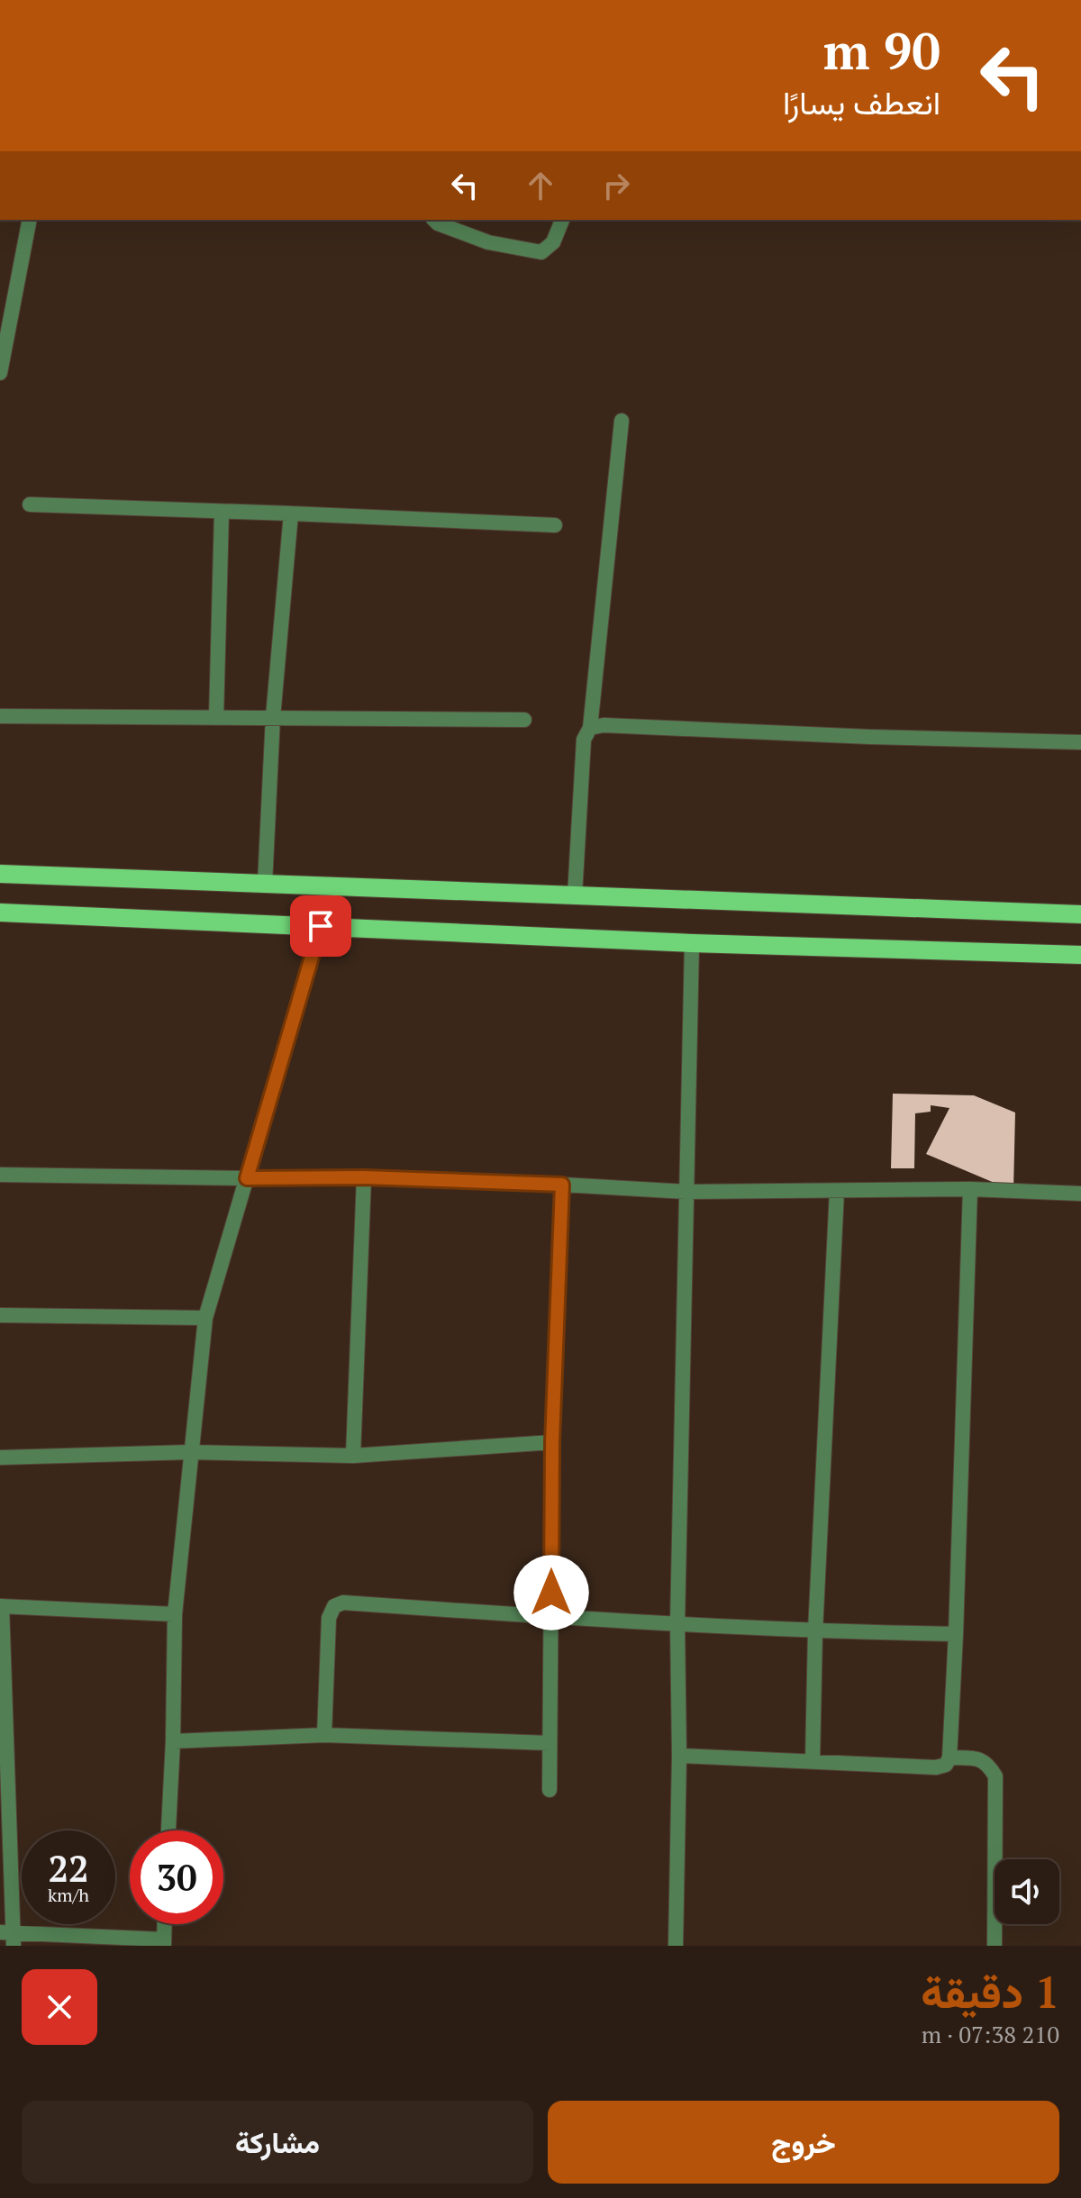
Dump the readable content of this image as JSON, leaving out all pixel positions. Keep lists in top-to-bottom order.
{
  "page": {
    "turn": ["90 m", "انعطف يسارًا"],
    "speed": "22 km/h",
    "limit": "30",
    "heading": ["1 دقيقة", "210 m · 07:38"],
    "buttons": ["خروج", "مشاركة"]
  }
}
